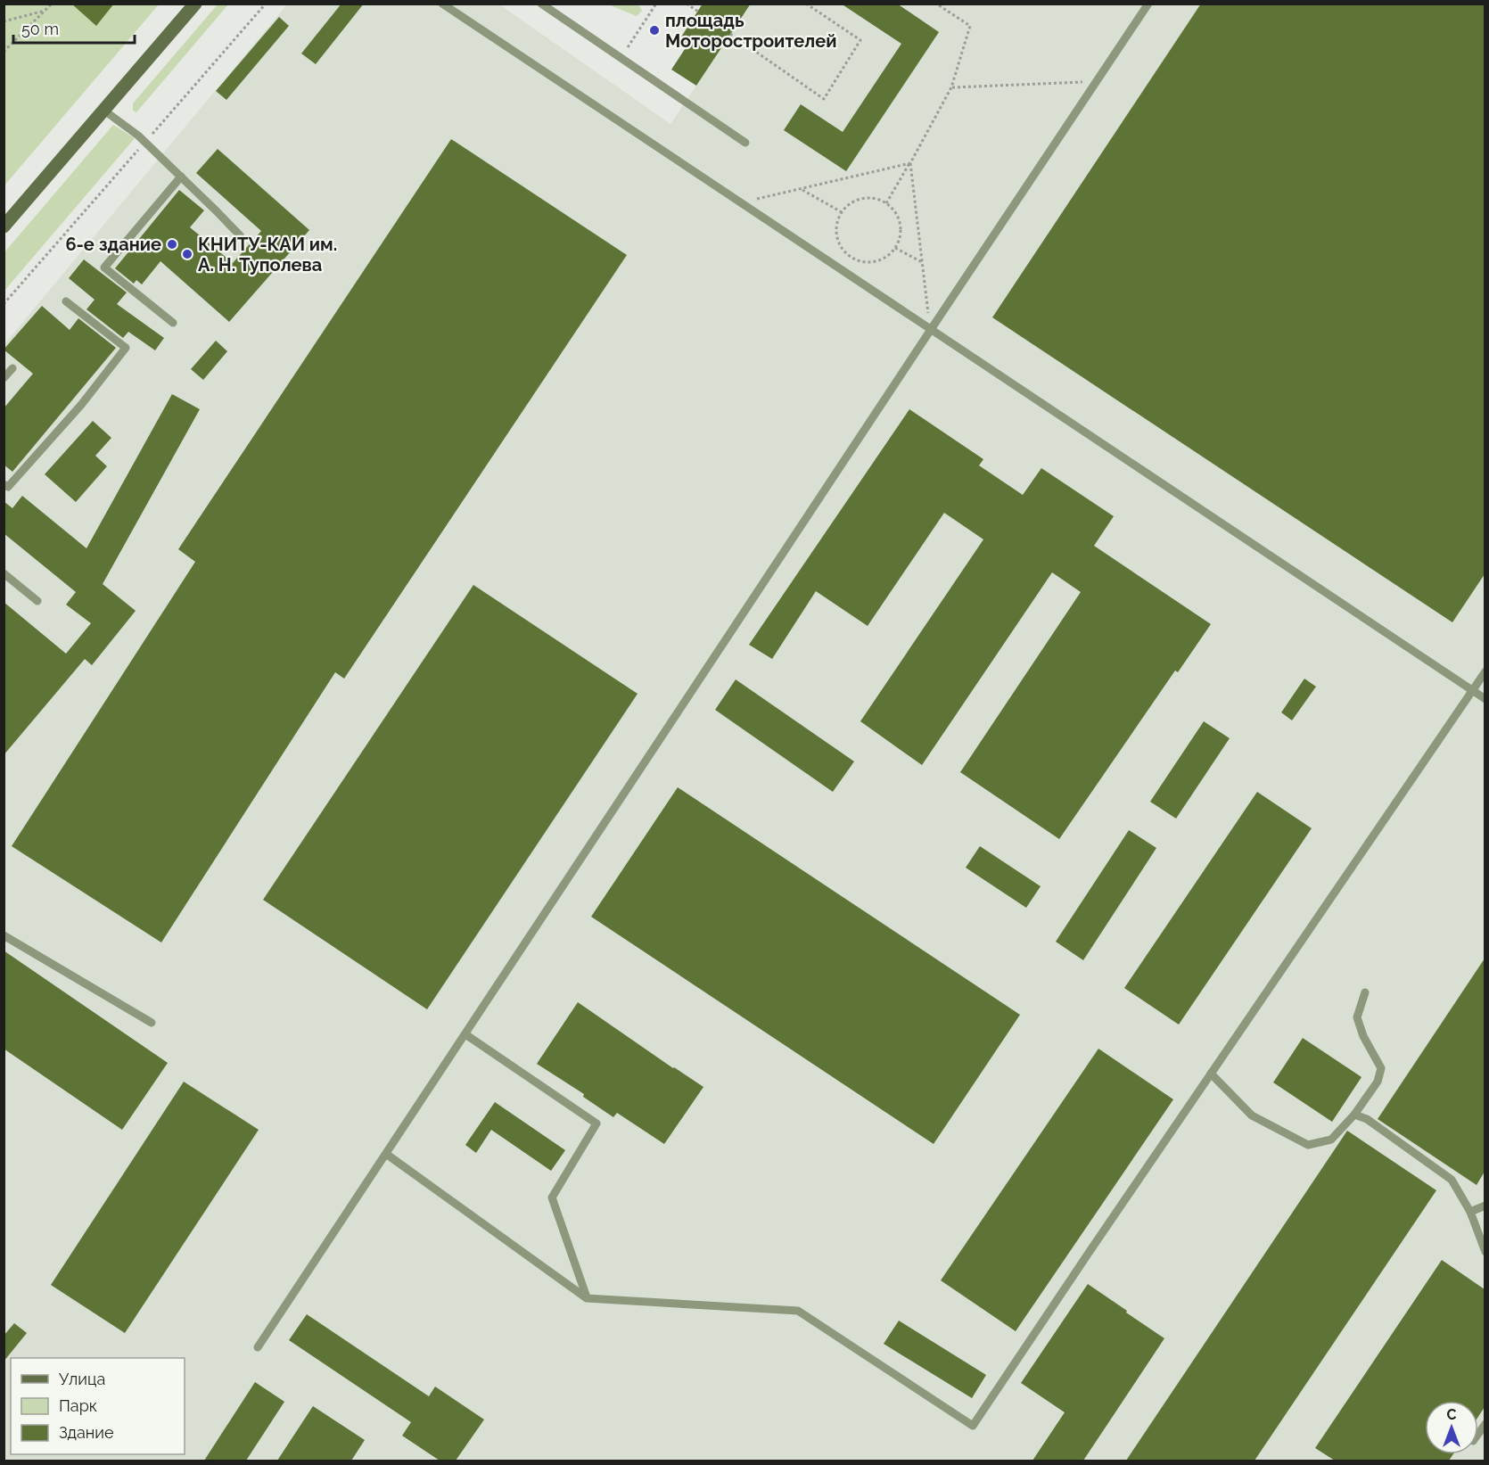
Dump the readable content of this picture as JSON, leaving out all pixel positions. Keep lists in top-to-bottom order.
{
  "places": ["площадь Моторостроителей", "6-е здание", "КНИТУ-КАИ им. А. Н. Туполева"],
  "legend": ["Улица", "Парк", "Здание"],
  "scale_bar": "50 m",
  "north": "top"
}
